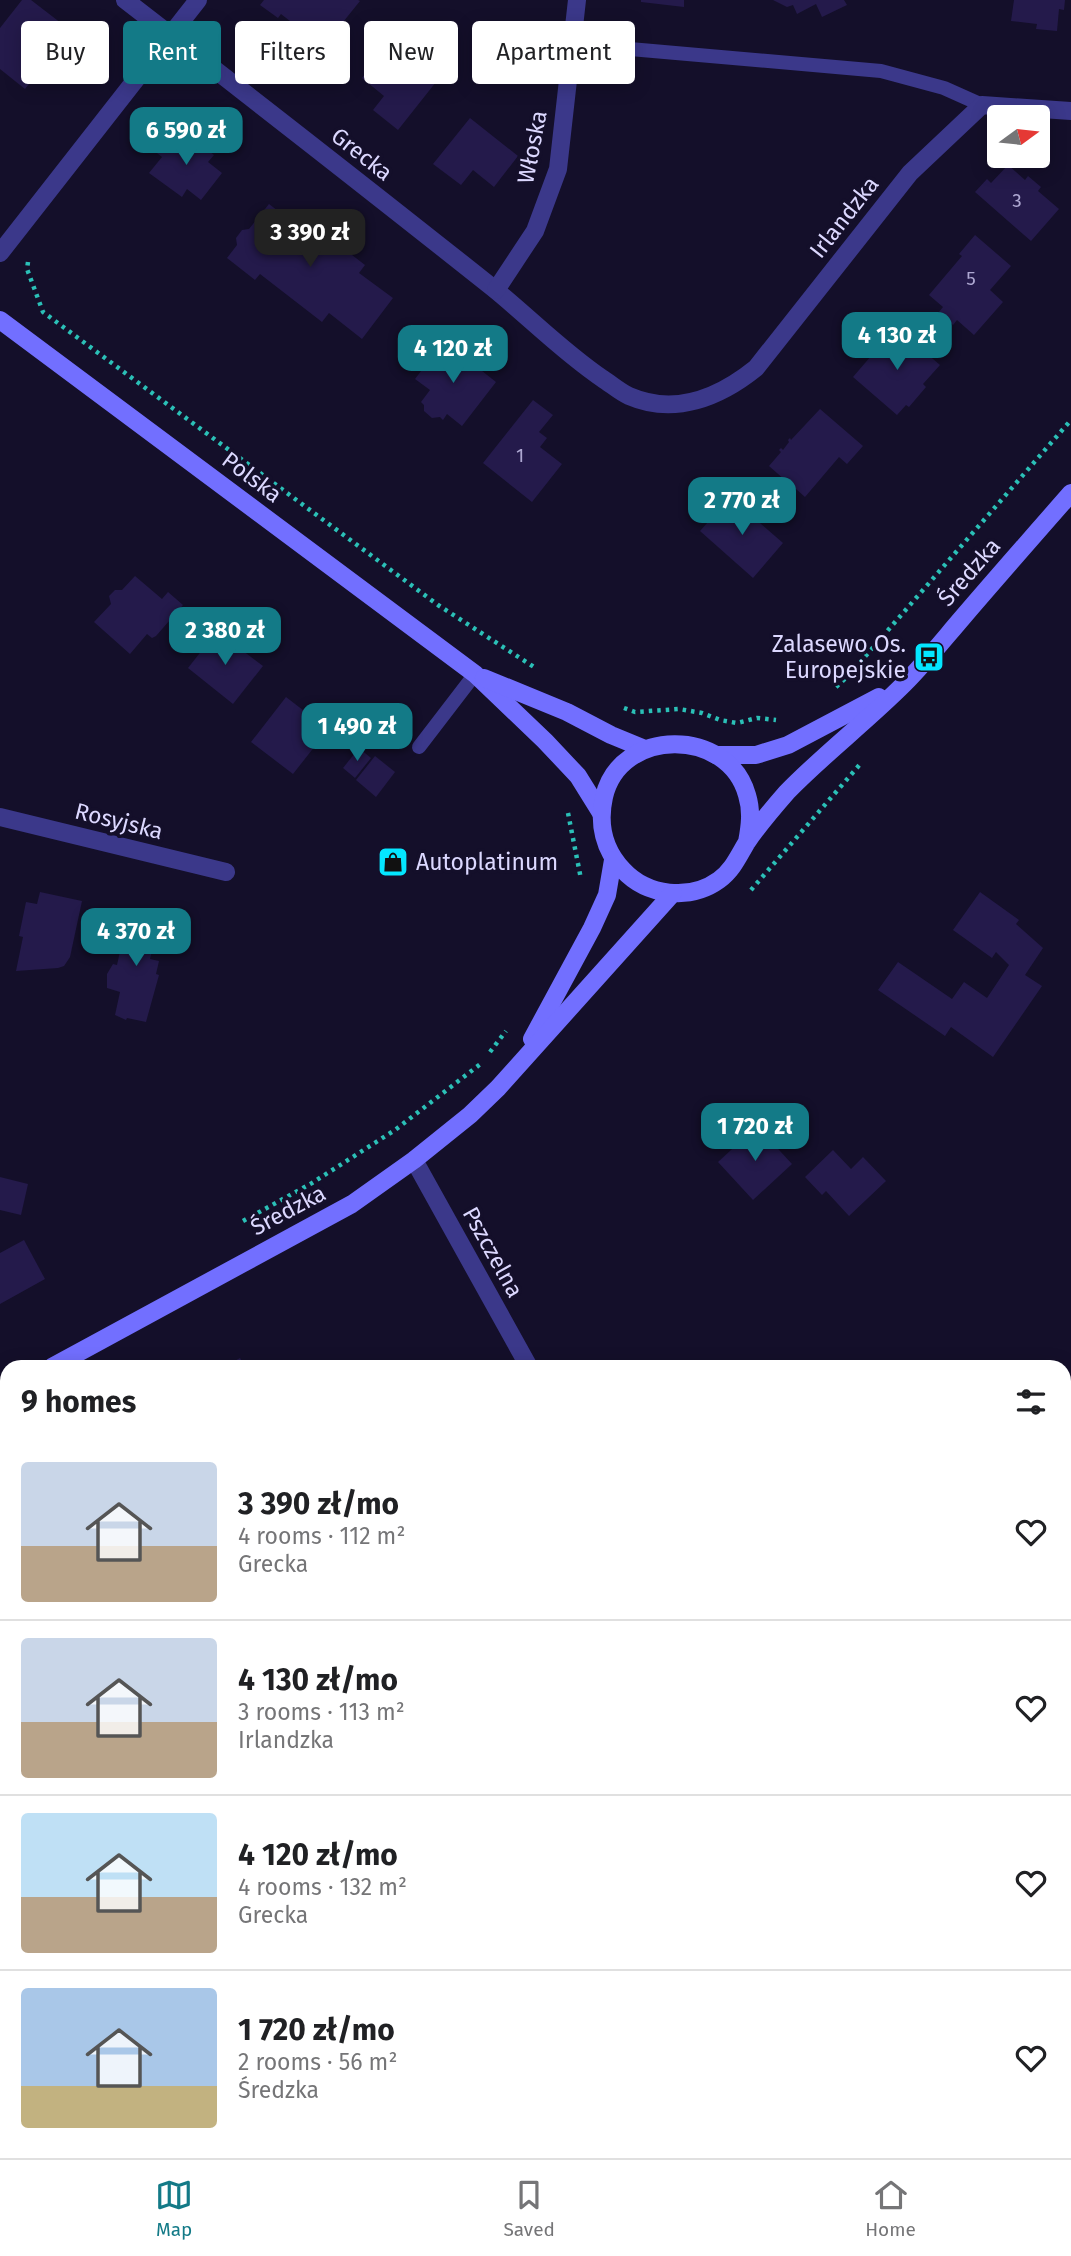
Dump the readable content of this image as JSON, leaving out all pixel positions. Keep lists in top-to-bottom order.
{
  "streets": {
    "street": [
      "Włoska",
      "Grecka",
      "Irlandzka",
      "Polska",
      "Średzka",
      "Rosyjska",
      "Pszczelna"
    ]
  },
  "crossings": [
    ["Włoska", "Grecka"],
    ["Grecka", "Irlandzka"],
    ["Polska", "Średzka"],
    ["Średzka", "Pszczelna"]
  ],
  "places": {
    "bus stop": ["Zalasewo Os. Europejskie"],
    "shop": ["Autoplatinum"]
  },
  "house_numbers": ["3", "5", "1"],
  "north": "right",
  "page": {
    "chip": [
      "Buy",
      "Rent",
      "Filters",
      "New",
      "Apartment"
    ],
    "price": [
      "6 590 zł",
      "3 390 zł",
      "4 130 zł",
      "4 120 zł",
      "2 770 zł",
      "2 380 zł",
      "1 490 zł",
      "4 370 zł",
      "1 720 zł"
    ],
    "heading": "9 homes",
    "list": [
      {
        "name": "3 390 zł/mo",
        "note": "4 rooms · 112 m² · Grecka"
      },
      {
        "name": "4 130 zł/mo",
        "note": "3 rooms · 113 m² · Irlandzka"
      },
      {
        "name": "4 120 zł/mo",
        "note": "4 rooms · 132 m² · Grecka"
      },
      {
        "name": "1 720 zł/mo",
        "note": "2 rooms · 56 m² · Średzka"
      }
    ],
    "tabs": ["Map", "Saved", "Home"]
  }
}
